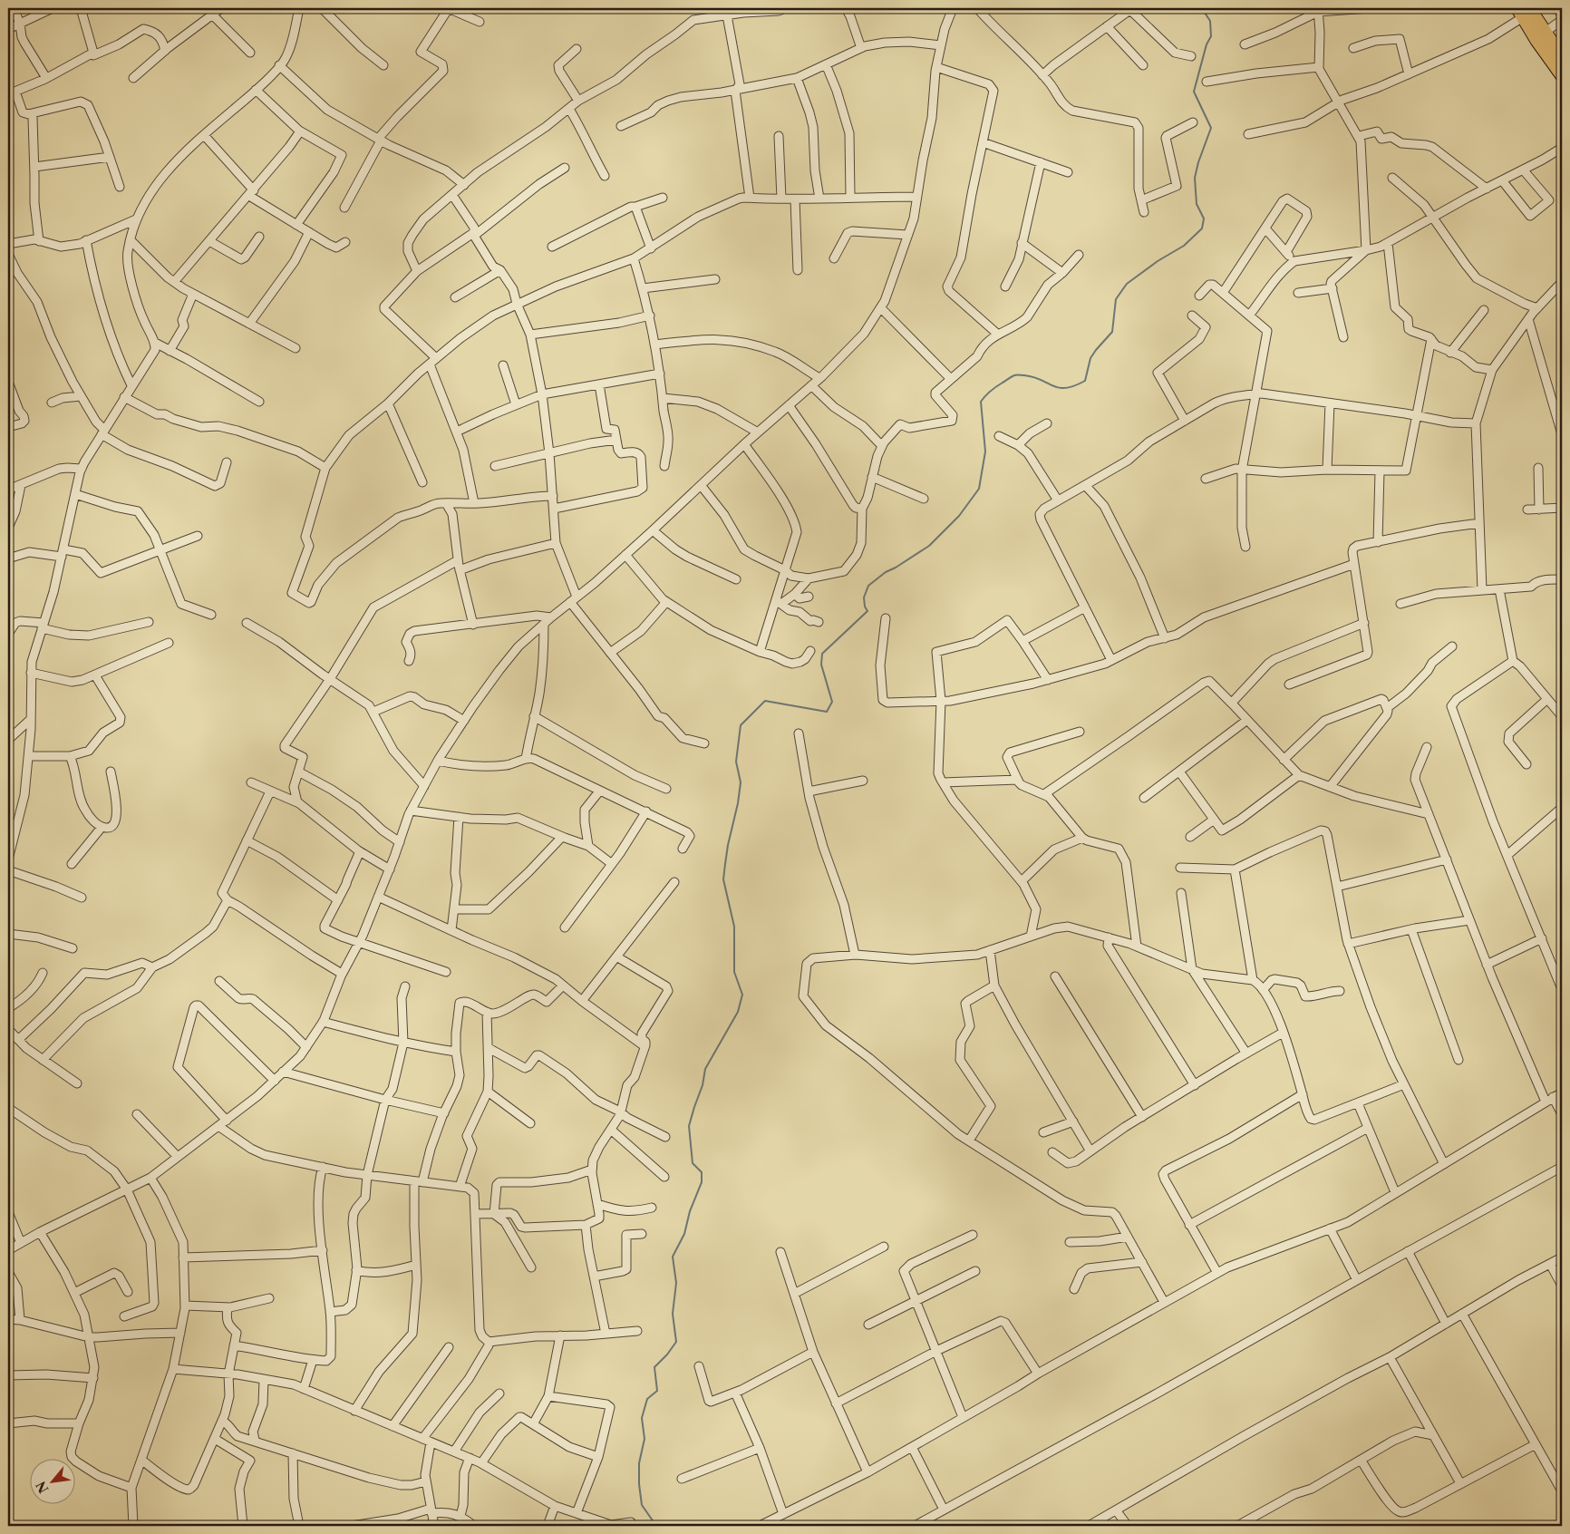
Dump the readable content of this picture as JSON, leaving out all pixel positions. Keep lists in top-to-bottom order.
{
  "north": "bottom left"
}
